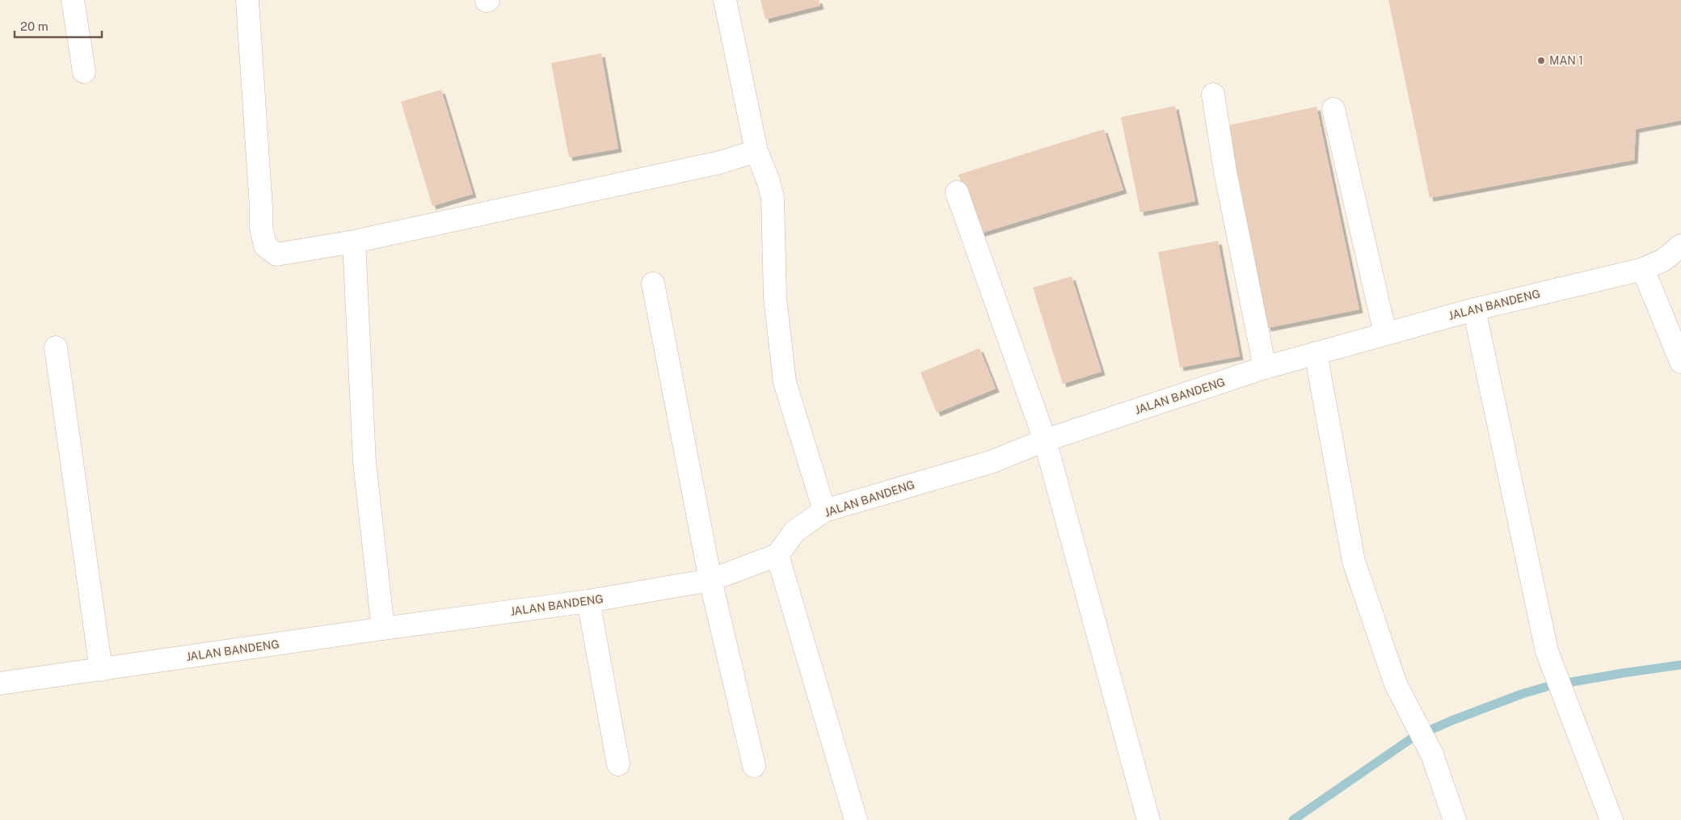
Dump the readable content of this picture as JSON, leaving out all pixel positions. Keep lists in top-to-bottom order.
{
  "streets": {
    "street": ["JALAN BANDENG"]
  },
  "places": ["MAN 1"],
  "scale_bar": "20 m"
}
